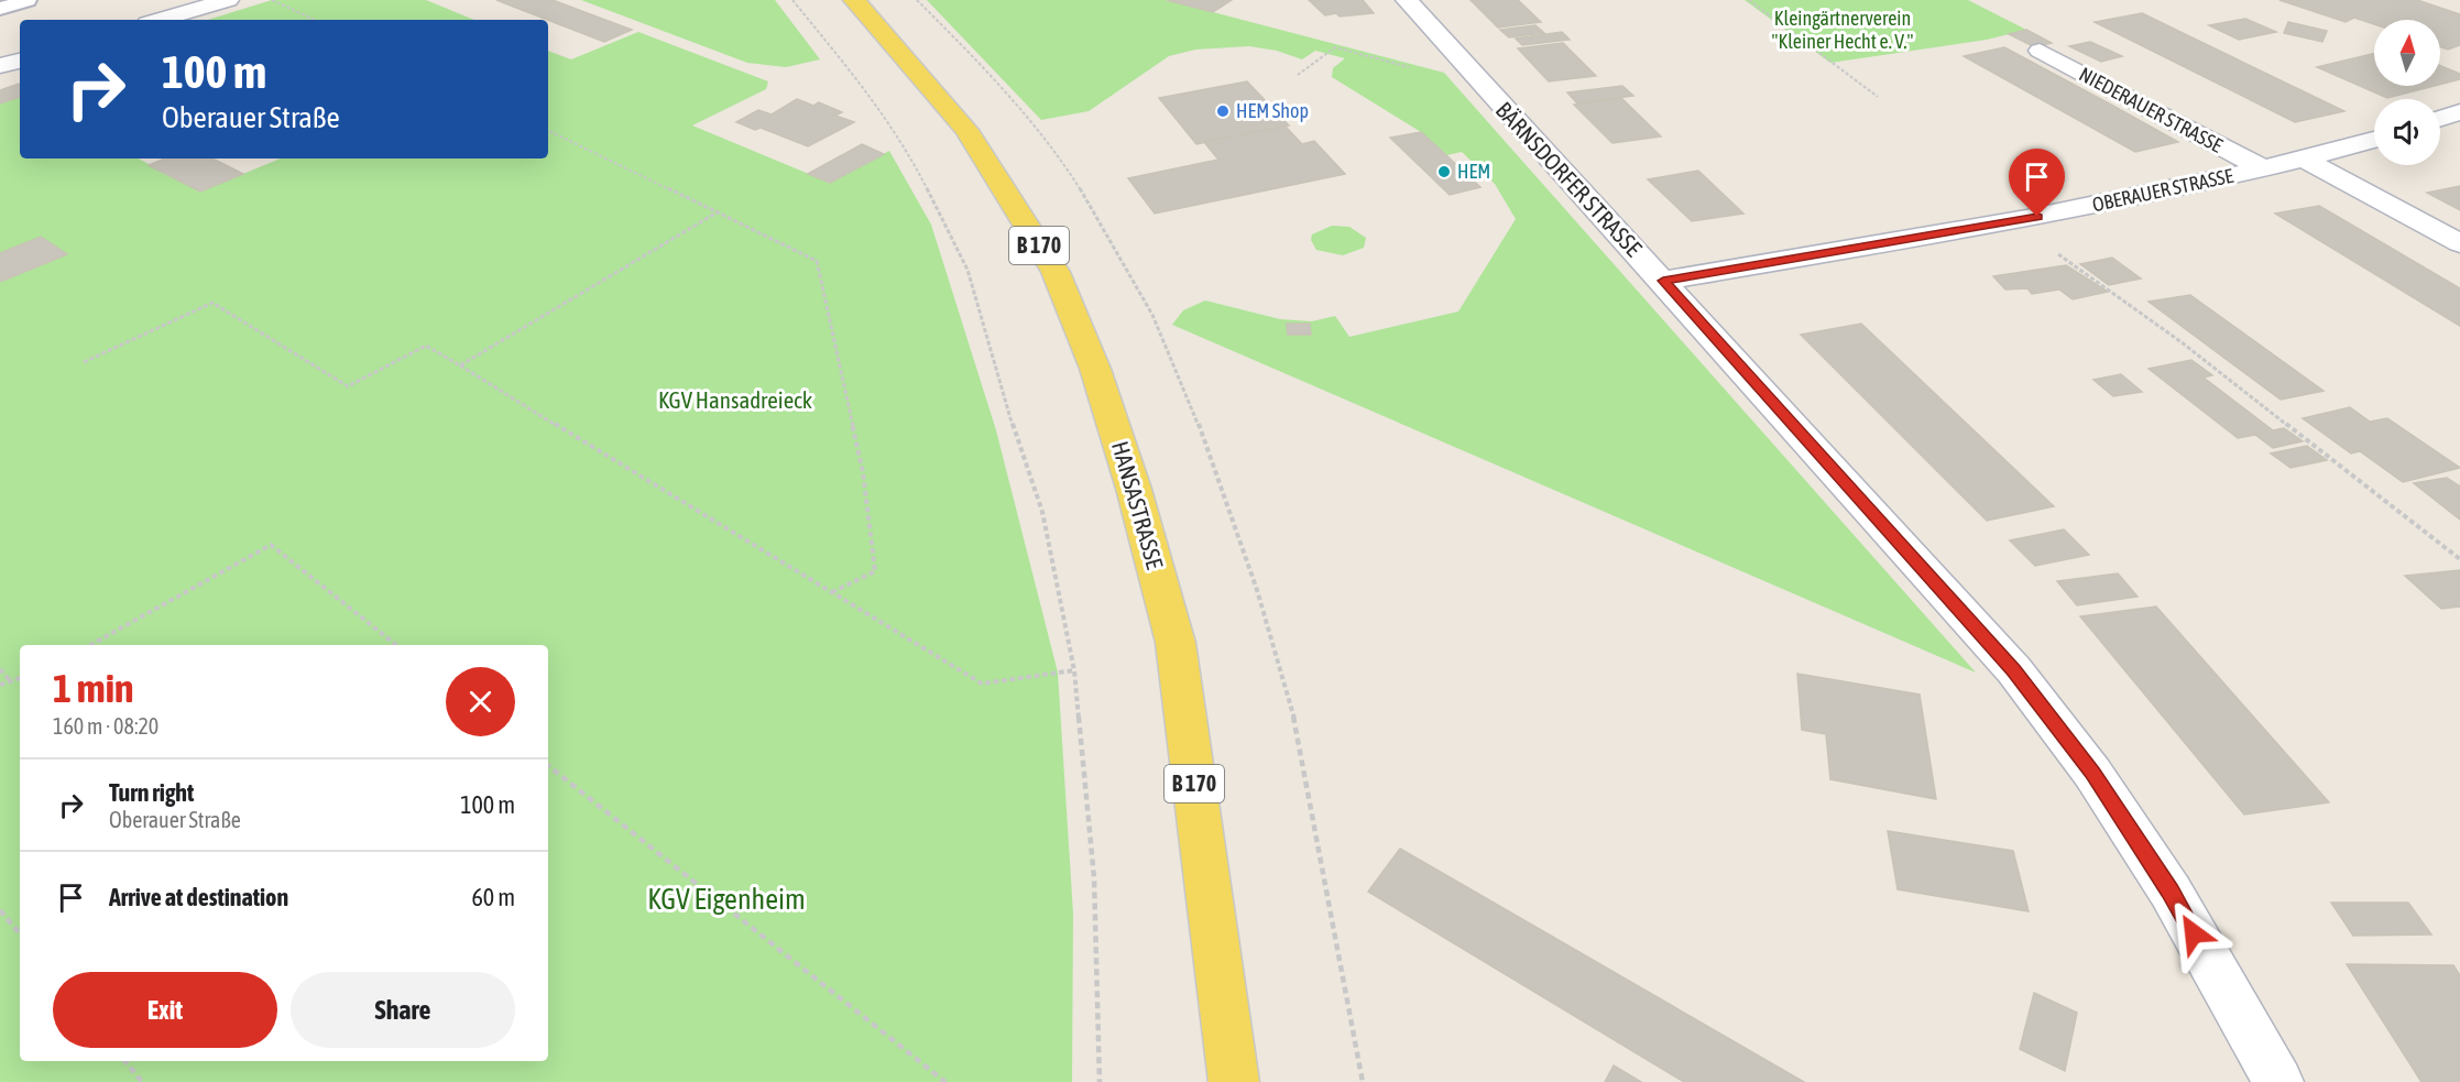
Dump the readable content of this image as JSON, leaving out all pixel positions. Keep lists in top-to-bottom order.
{
  "streets": {
    "main road": ["B 170", "HANSASTRASSE"],
    "street": ["NIEDERAUER STRASSE", "BÄRNSDORFER STRASSE", "OBERAUER STRASSE"]
  },
  "crossings": [
    ["NIEDERAUER STRASSE", "OBERAUER STRASSE"],
    ["BÄRNSDORFER STRASSE", "OBERAUER STRASSE"]
  ],
  "parks": ["Kleingärtnerverein \"Kleiner Hecht e. V.\"", "KGV Hansadreieck", "KGV Eigenheim"],
  "places": ["HEM Shop", "HEM"],
  "north": "top",
  "page": {
    "turn": ["100 m", "Oberauer Straße"],
    "heading": ["1 min", "160 m · 08:20"],
    "list": [
      {
        "name": "Turn right",
        "note": "Oberauer Straße",
        "value": "100 m"
      },
      {
        "name": "Arrive at destination",
        "value": "60 m"
      }
    ],
    "buttons": ["Exit", "Share"]
  }
}
